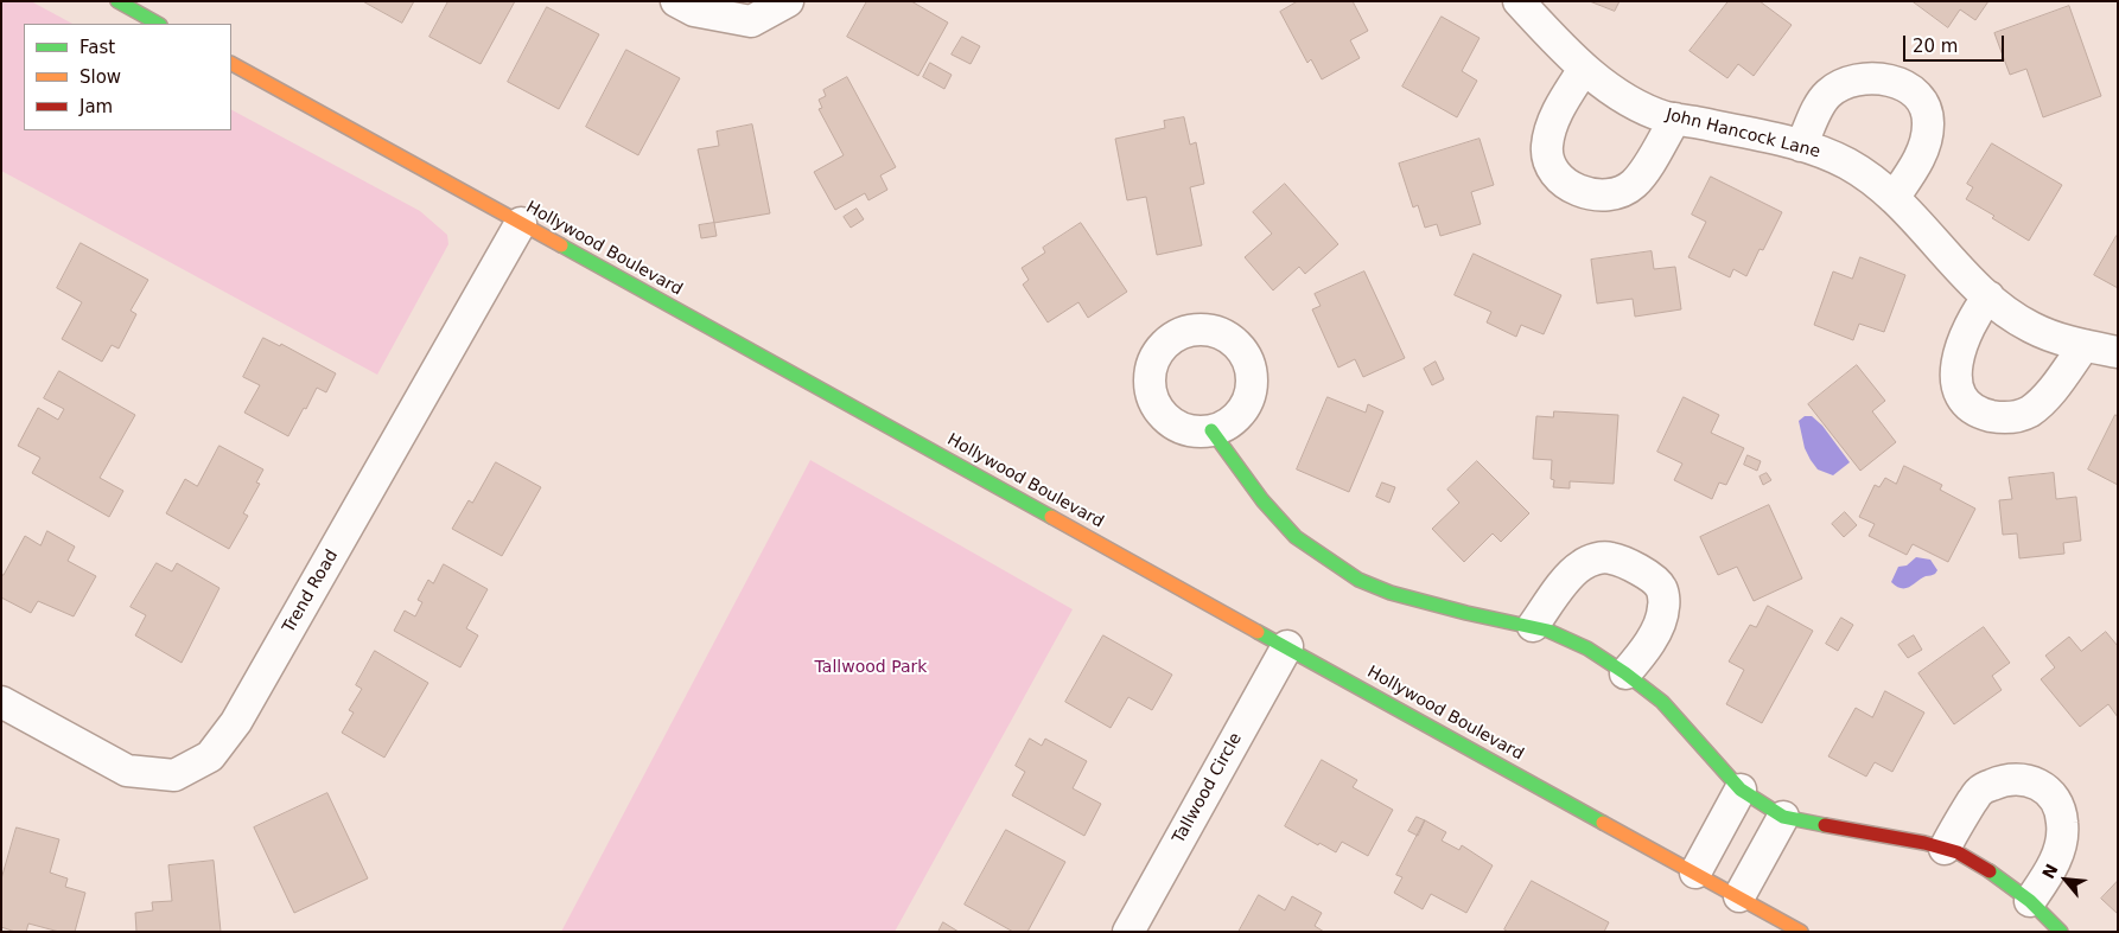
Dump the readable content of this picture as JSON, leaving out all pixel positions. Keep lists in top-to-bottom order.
{
  "streets": {
    "street": [
      "John Hancock Lane",
      "Hollywood Boulevard",
      "Trend Road",
      "Tallwood Circle"
    ]
  },
  "crossings": [
    ["Hollywood Boulevard", "Trend Road"],
    ["Hollywood Boulevard", "Tallwood Circle"]
  ],
  "parks": ["Tallwood Park"],
  "legend": ["Fast", "Slow", "Jam"],
  "scale_bar": "20 m",
  "north": "top left"
}
